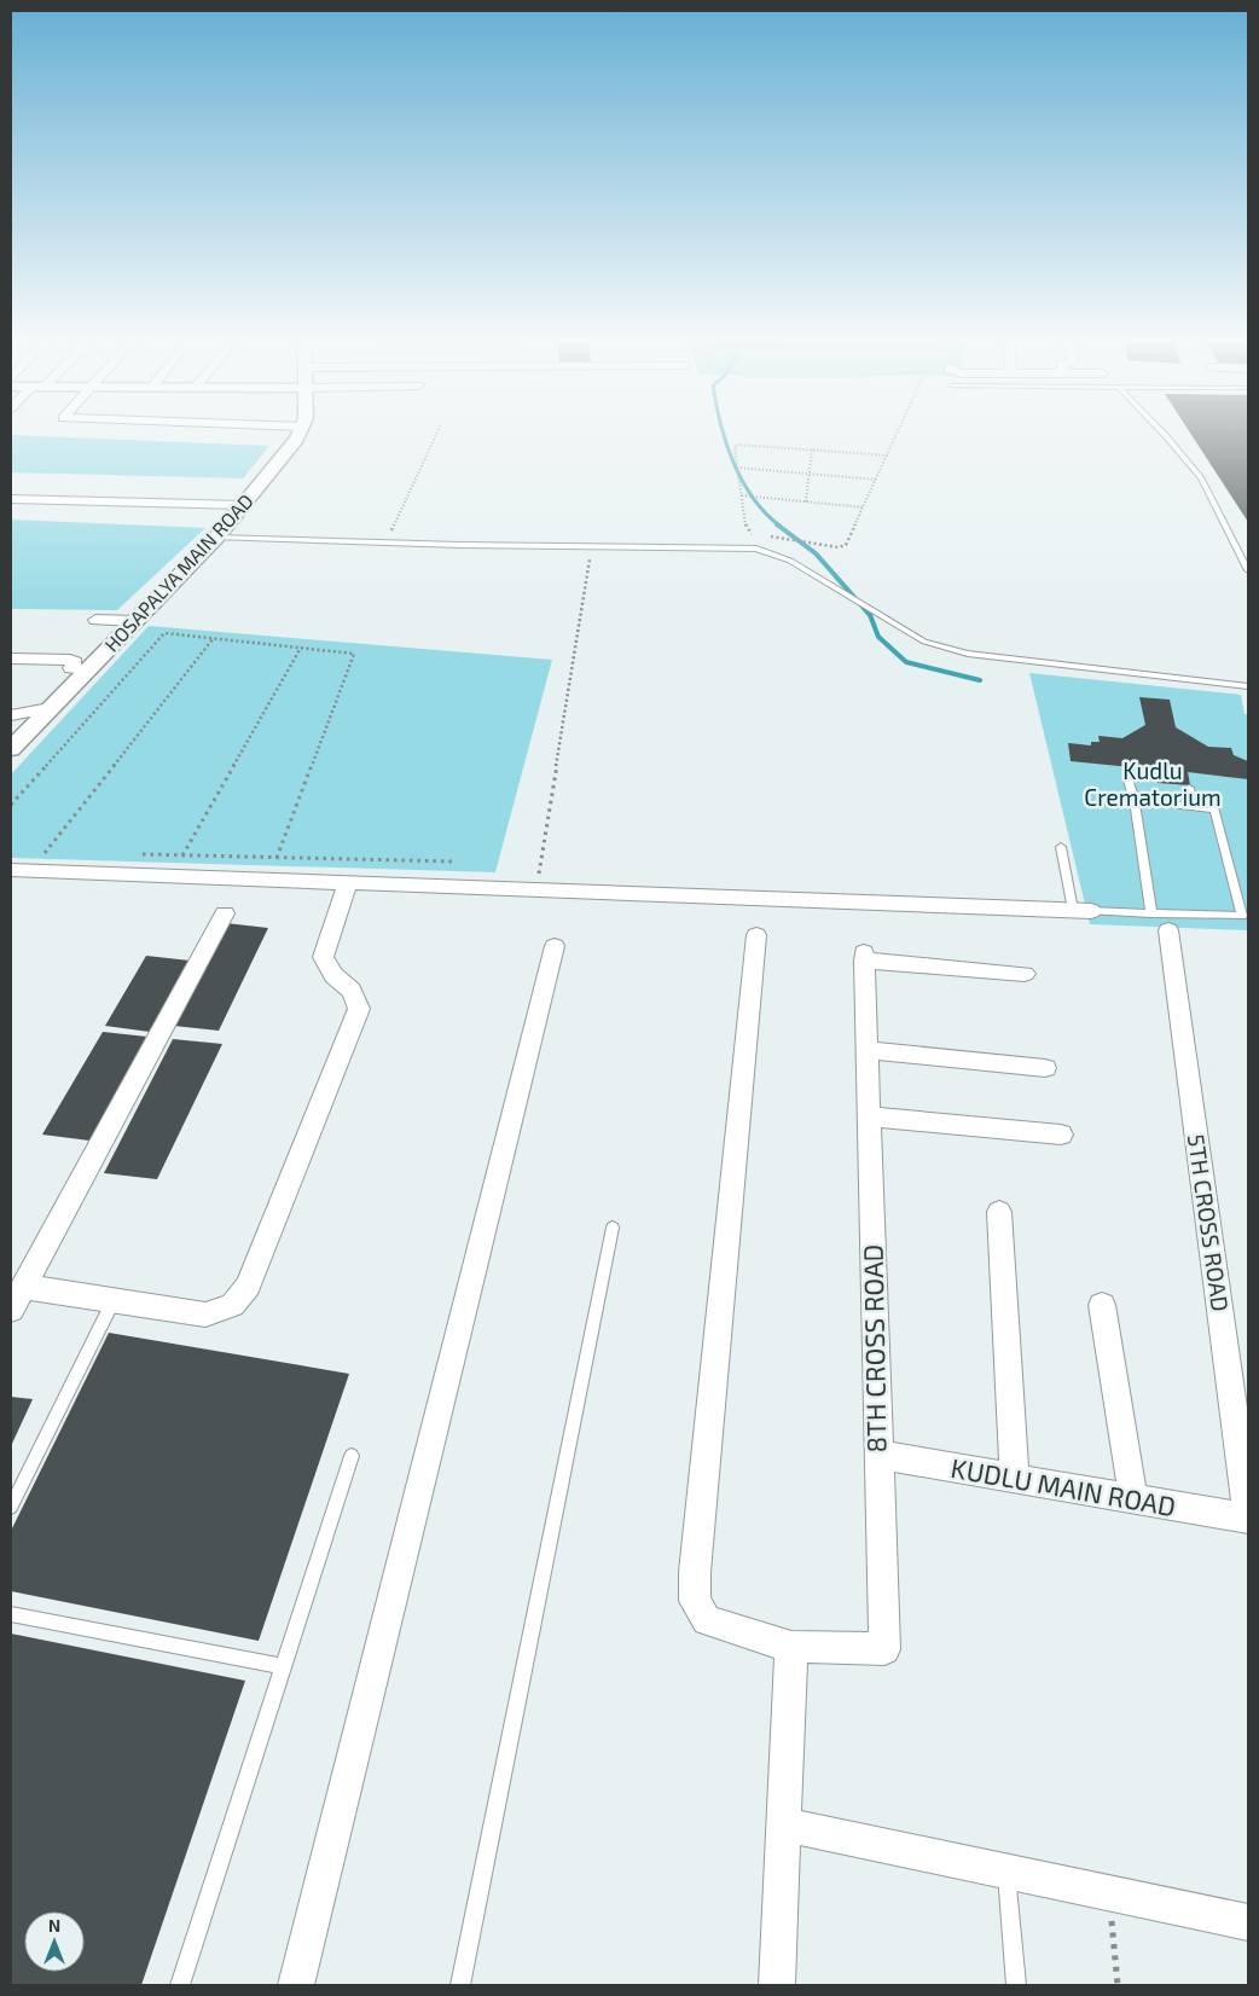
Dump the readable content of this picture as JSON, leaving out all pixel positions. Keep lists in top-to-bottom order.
{
  "streets": {
    "street": [
      "HOSAPALYA MAIN ROAD",
      "5TH CROSS ROAD",
      "8TH CROSS ROAD",
      "KUDLU MAIN ROAD"
    ]
  },
  "crossings": [
    ["5TH CROSS ROAD", "KUDLU MAIN ROAD"],
    ["8TH CROSS ROAD", "KUDLU MAIN ROAD"]
  ],
  "parks": ["Kudlu Crematorium"],
  "north": "top"
}
